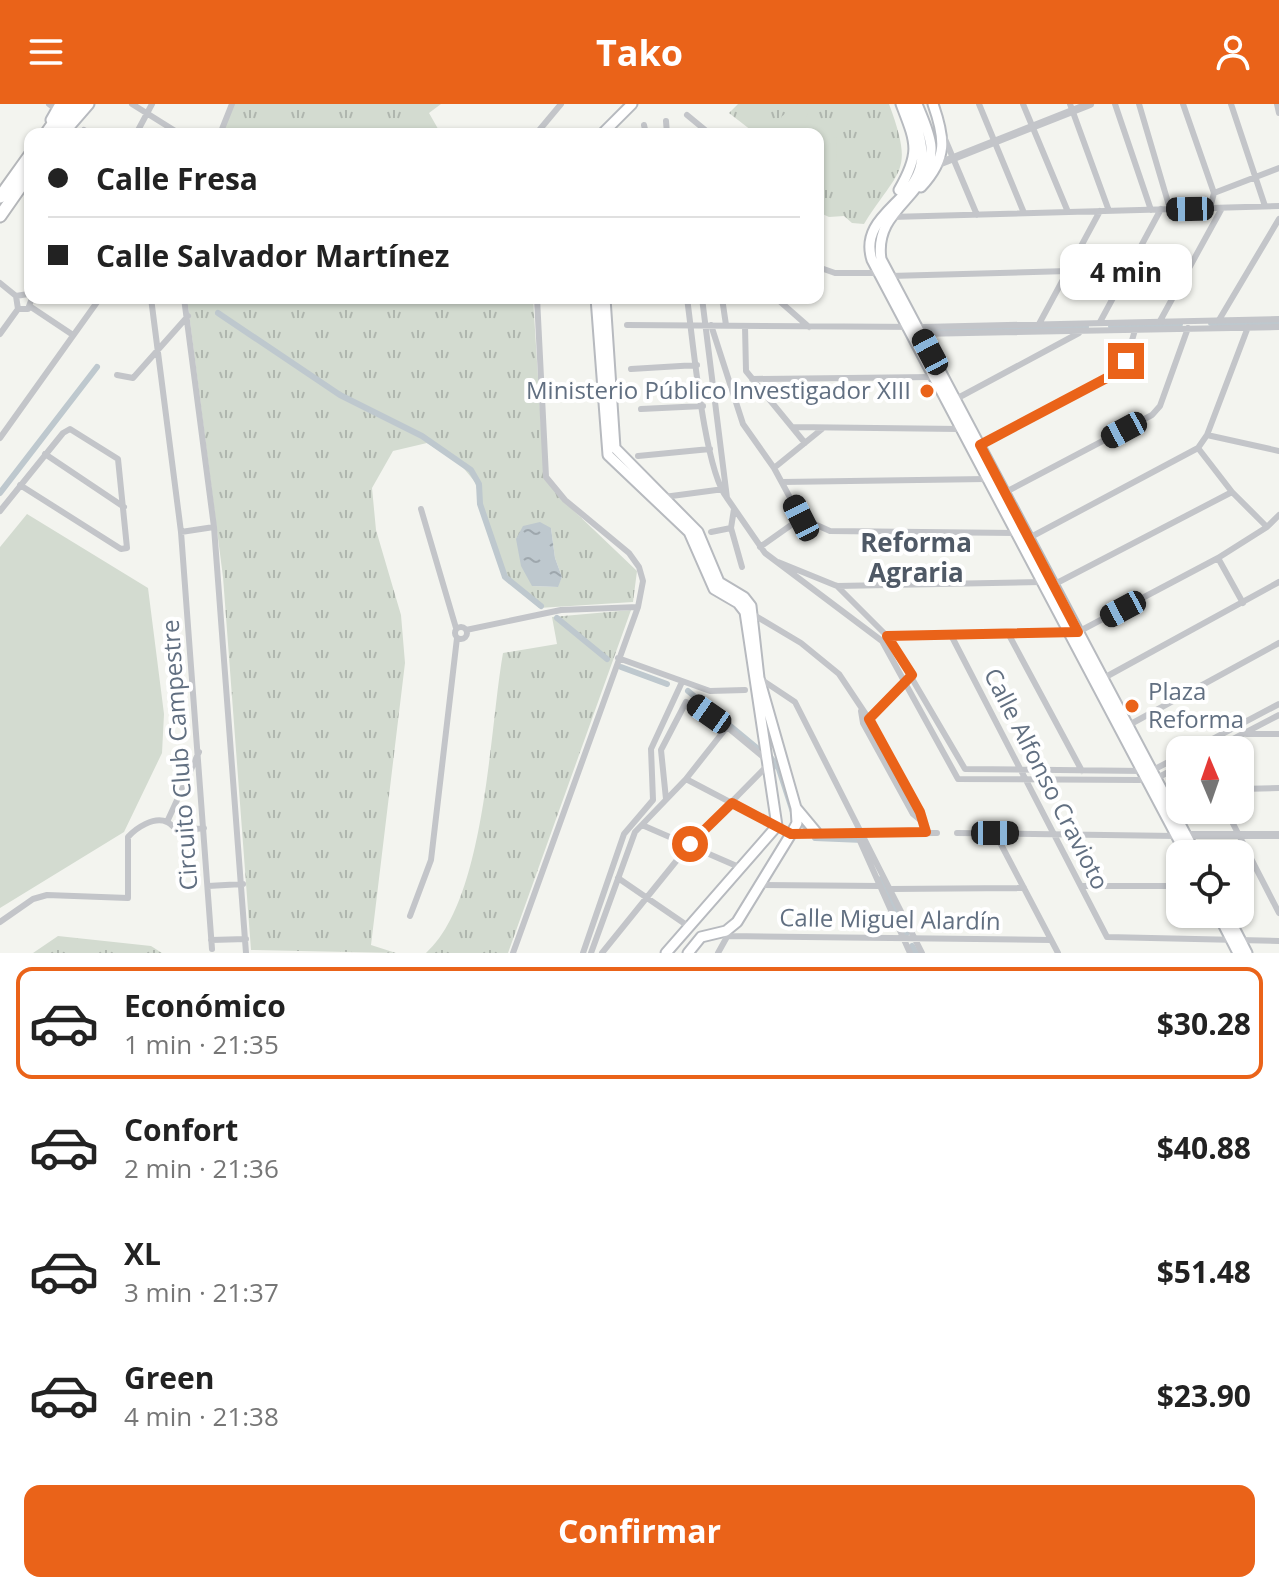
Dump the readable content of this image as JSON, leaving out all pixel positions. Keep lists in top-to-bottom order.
{
  "streets": {
    "street": ["Circuito Club Campestre", "Calle Alfonso Cravioto", "Calle Miguel Alardín"]
  },
  "districts": ["Reforma Agraria"],
  "places": ["Ministerio Público Investigador XIII", "Plaza Reforma"],
  "north": "top",
  "page": {
    "header": "Tako",
    "banner": ["Calle Fresa", "Calle Salvador Martínez"],
    "bubble": "4 min",
    "list": [
      {
        "name": "Económico",
        "note": "1 min · 21:35",
        "value": "$30.28"
      },
      {
        "name": "Confort",
        "note": "2 min · 21:36",
        "value": "$40.88"
      },
      {
        "name": "XL",
        "note": "3 min · 21:37",
        "value": "$51.48"
      },
      {
        "name": "Green",
        "note": "4 min · 21:38",
        "value": "$23.90"
      }
    ],
    "buttons": "Confirmar"
  }
}
